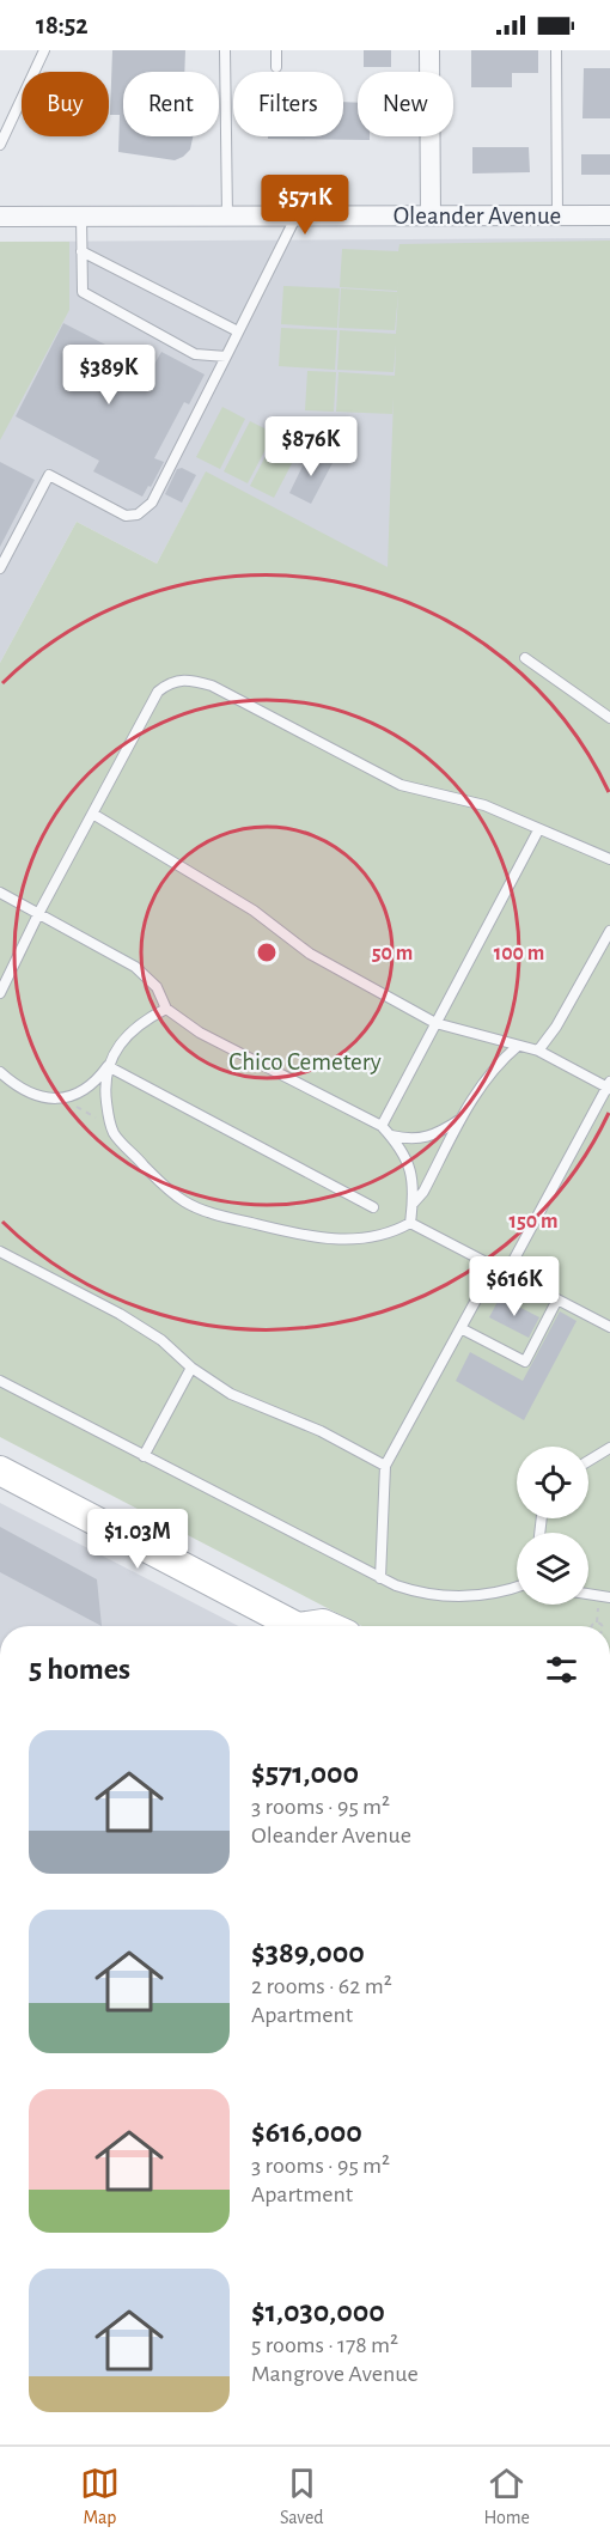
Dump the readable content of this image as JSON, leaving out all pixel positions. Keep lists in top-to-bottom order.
{
  "streets": {
    "street": ["Oleander Avenue"]
  },
  "parks": ["Chico Cemetery"],
  "page": {
    "status": "18:52",
    "chip": [
      "Buy",
      "Rent",
      "Filters",
      "New"
    ],
    "price": [
      "$571K",
      "$389K",
      "$876K",
      "$616K",
      "$1.03M"
    ],
    "heading": "5 homes",
    "list": [
      {
        "name": "$571,000",
        "note": "3 rooms · 95 m² · Oleander Avenue"
      },
      {
        "name": "$389,000",
        "note": "2 rooms · 62 m² · Apartment"
      },
      {
        "name": "$616,000",
        "note": "3 rooms · 95 m² · Apartment"
      },
      {
        "name": "$1,030,000",
        "note": "5 rooms · 178 m² · Mangrove Avenue"
      }
    ],
    "tabs": ["Map", "Saved", "Home"]
  },
  "rings": ["50 m", "100 m", "150 m"]
}
